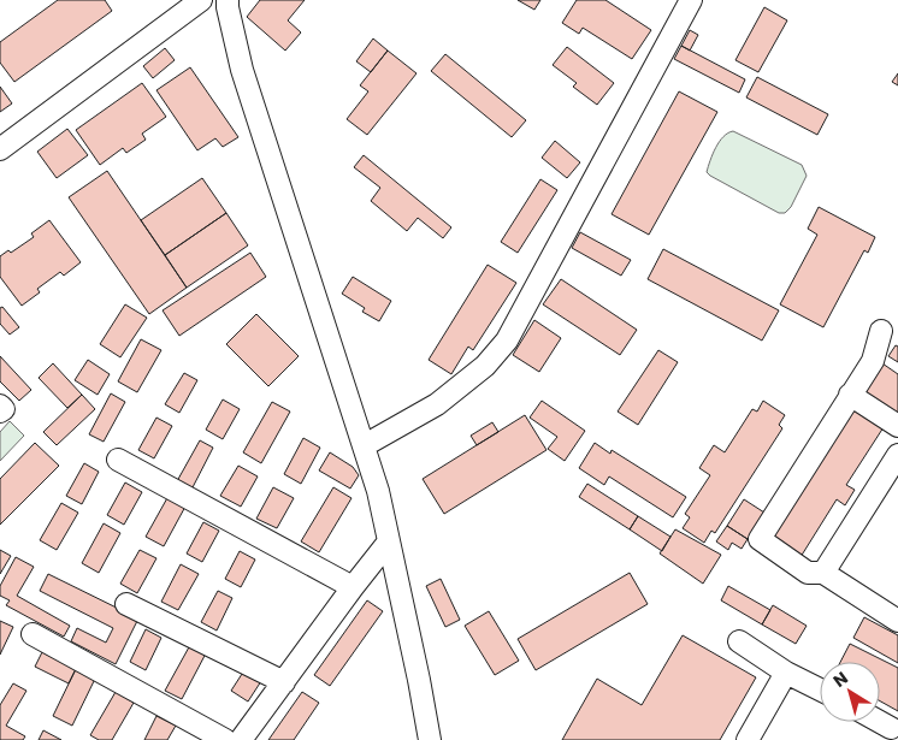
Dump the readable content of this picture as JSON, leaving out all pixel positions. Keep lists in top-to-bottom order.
{
  "north": "top left"
}
